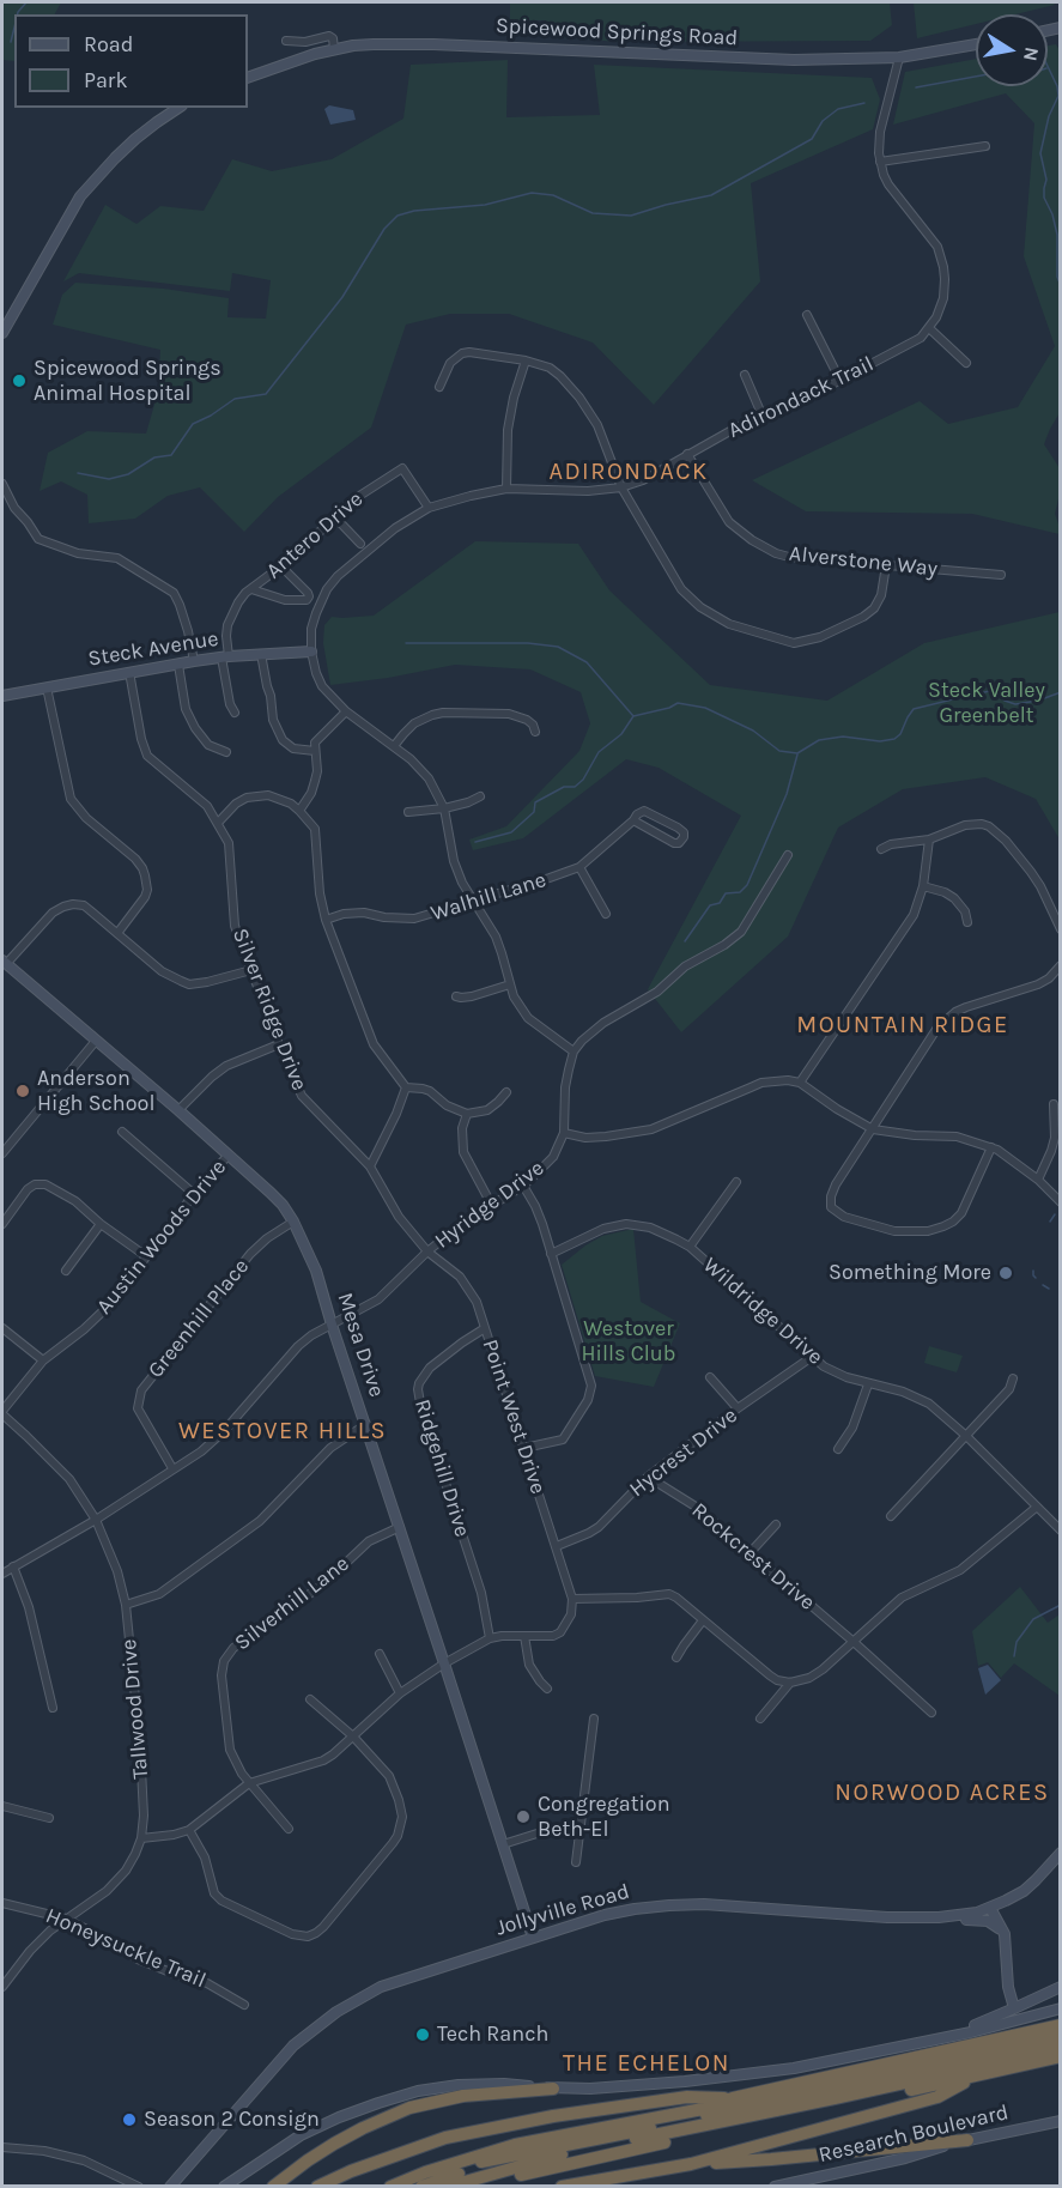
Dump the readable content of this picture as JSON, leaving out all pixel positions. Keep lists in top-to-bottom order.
{
  "streets": {
    "street": [
      "Spicewood Springs Road",
      "Adirondack Trail",
      "Antero Drive",
      "Alverstone Way",
      "Steck Avenue",
      "Walhill Lane",
      "Silver Ridge Drive",
      "Hyridge Drive",
      "Austin Woods Drive",
      "Wildridge Drive",
      "Greenhill Place",
      "Mesa Drive",
      "Point West Drive",
      "Hycrest Drive",
      "Ridgehill Drive",
      "Rockcrest Drive",
      "Silverhill Lane",
      "Tallwood Drive",
      "Jollyville Road",
      "Honeysuckle Trail",
      "Research Boulevard"
    ]
  },
  "crossings": [
    ["Adirondack Trail", "Antero Drive"],
    ["Adirondack Trail", "Alverstone Way"],
    ["Adirondack Trail", "Steck Avenue"],
    ["Adirondack Trail", "Walhill Lane"],
    ["Adirondack Trail", "Hyridge Drive"],
    ["Antero Drive", "Steck Avenue"],
    ["Steck Avenue", "Silver Ridge Drive"],
    ["Silver Ridge Drive", "Hyridge Drive"],
    ["Silver Ridge Drive", "Point West Drive"],
    ["Hyridge Drive", "Greenhill Place"],
    ["Hyridge Drive", "Mesa Drive"],
    ["Hyridge Drive", "Point West Drive"],
    ["Hyridge Drive", "Tallwood Drive"],
    ["Austin Woods Drive", "Mesa Drive"],
    ["Austin Woods Drive", "Tallwood Drive"],
    ["Wildridge Drive", "Hycrest Drive"],
    ["Greenhill Place", "Mesa Drive"],
    ["Mesa Drive", "Silverhill Lane"],
    ["Mesa Drive", "Jollyville Road"],
    ["Point West Drive", "Hycrest Drive"],
    ["Point West Drive", "Ridgehill Drive"],
    ["Hycrest Drive", "Rockcrest Drive"],
    ["Tallwood Drive", "Honeysuckle Trail"]
  ],
  "districts": [
    "ADIRONDACK",
    "MOUNTAIN RIDGE",
    "WESTOVER HILLS",
    "NORWOOD ACRES",
    "THE ECHELON"
  ],
  "parks": ["Steck Valley Greenbelt", "Westover Hills Club"],
  "places": [
    "Spicewood Springs Animal Hospital",
    "Anderson High School",
    "Something More",
    "Congregation Beth-El",
    "Tech Ranch",
    "Season 2 Consign"
  ],
  "legend": ["Road", "Park"],
  "north": "right"
}
